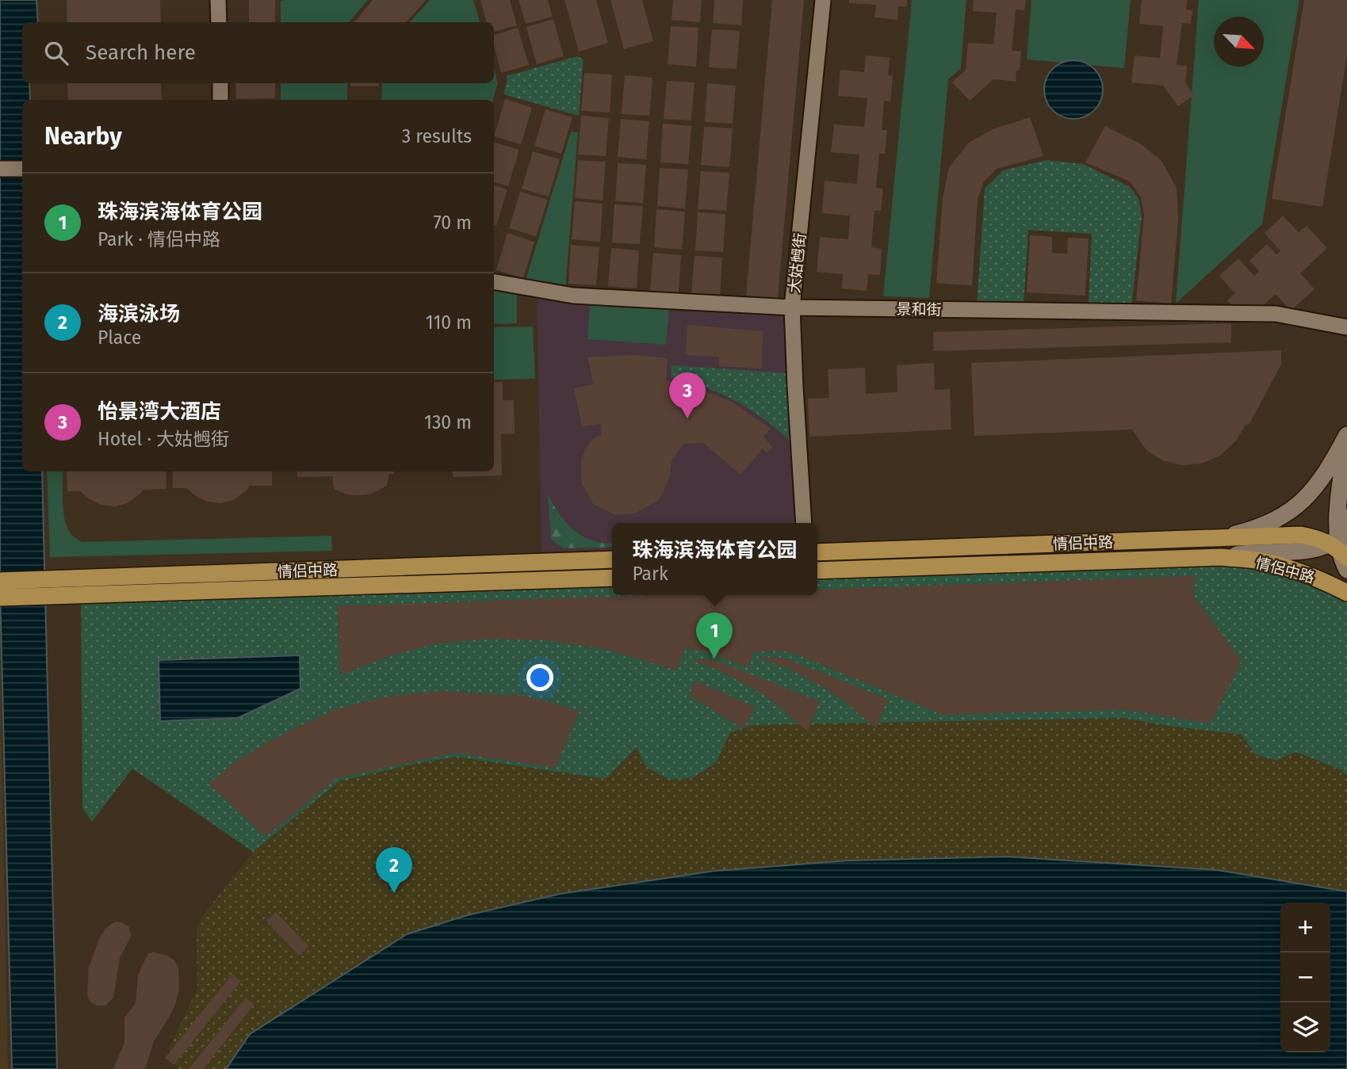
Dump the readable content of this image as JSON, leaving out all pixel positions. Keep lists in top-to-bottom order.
{
  "streets": {
    "highway": ["情侣中路", "情侶中路"],
    "street": ["大姑乸街", "景和街"]
  },
  "crossings": [
    ["大姑乸街", "景和街"],
    ["情侣中路", "情侶中路"]
  ],
  "north": "bottom right",
  "page": {
    "search": "Search here",
    "heading": ["Nearby", "3 results"],
    "list": [
      {
        "mark": "1",
        "name": "珠海滨海体育公园",
        "note": "Park · 情侣中路",
        "value": "70 m"
      },
      {
        "mark": "2",
        "name": "海滨泳场",
        "note": "Place",
        "value": "110 m"
      },
      {
        "mark": "3",
        "name": "怡景湾大酒店",
        "note": "Hotel · 大姑乸街",
        "value": "130 m"
      }
    ],
    "pins": ["3", "1", "2"],
    "popup": ["珠海滨海体育公园", "Park"],
    "map_buttons": ["+", "−"]
  }
}
